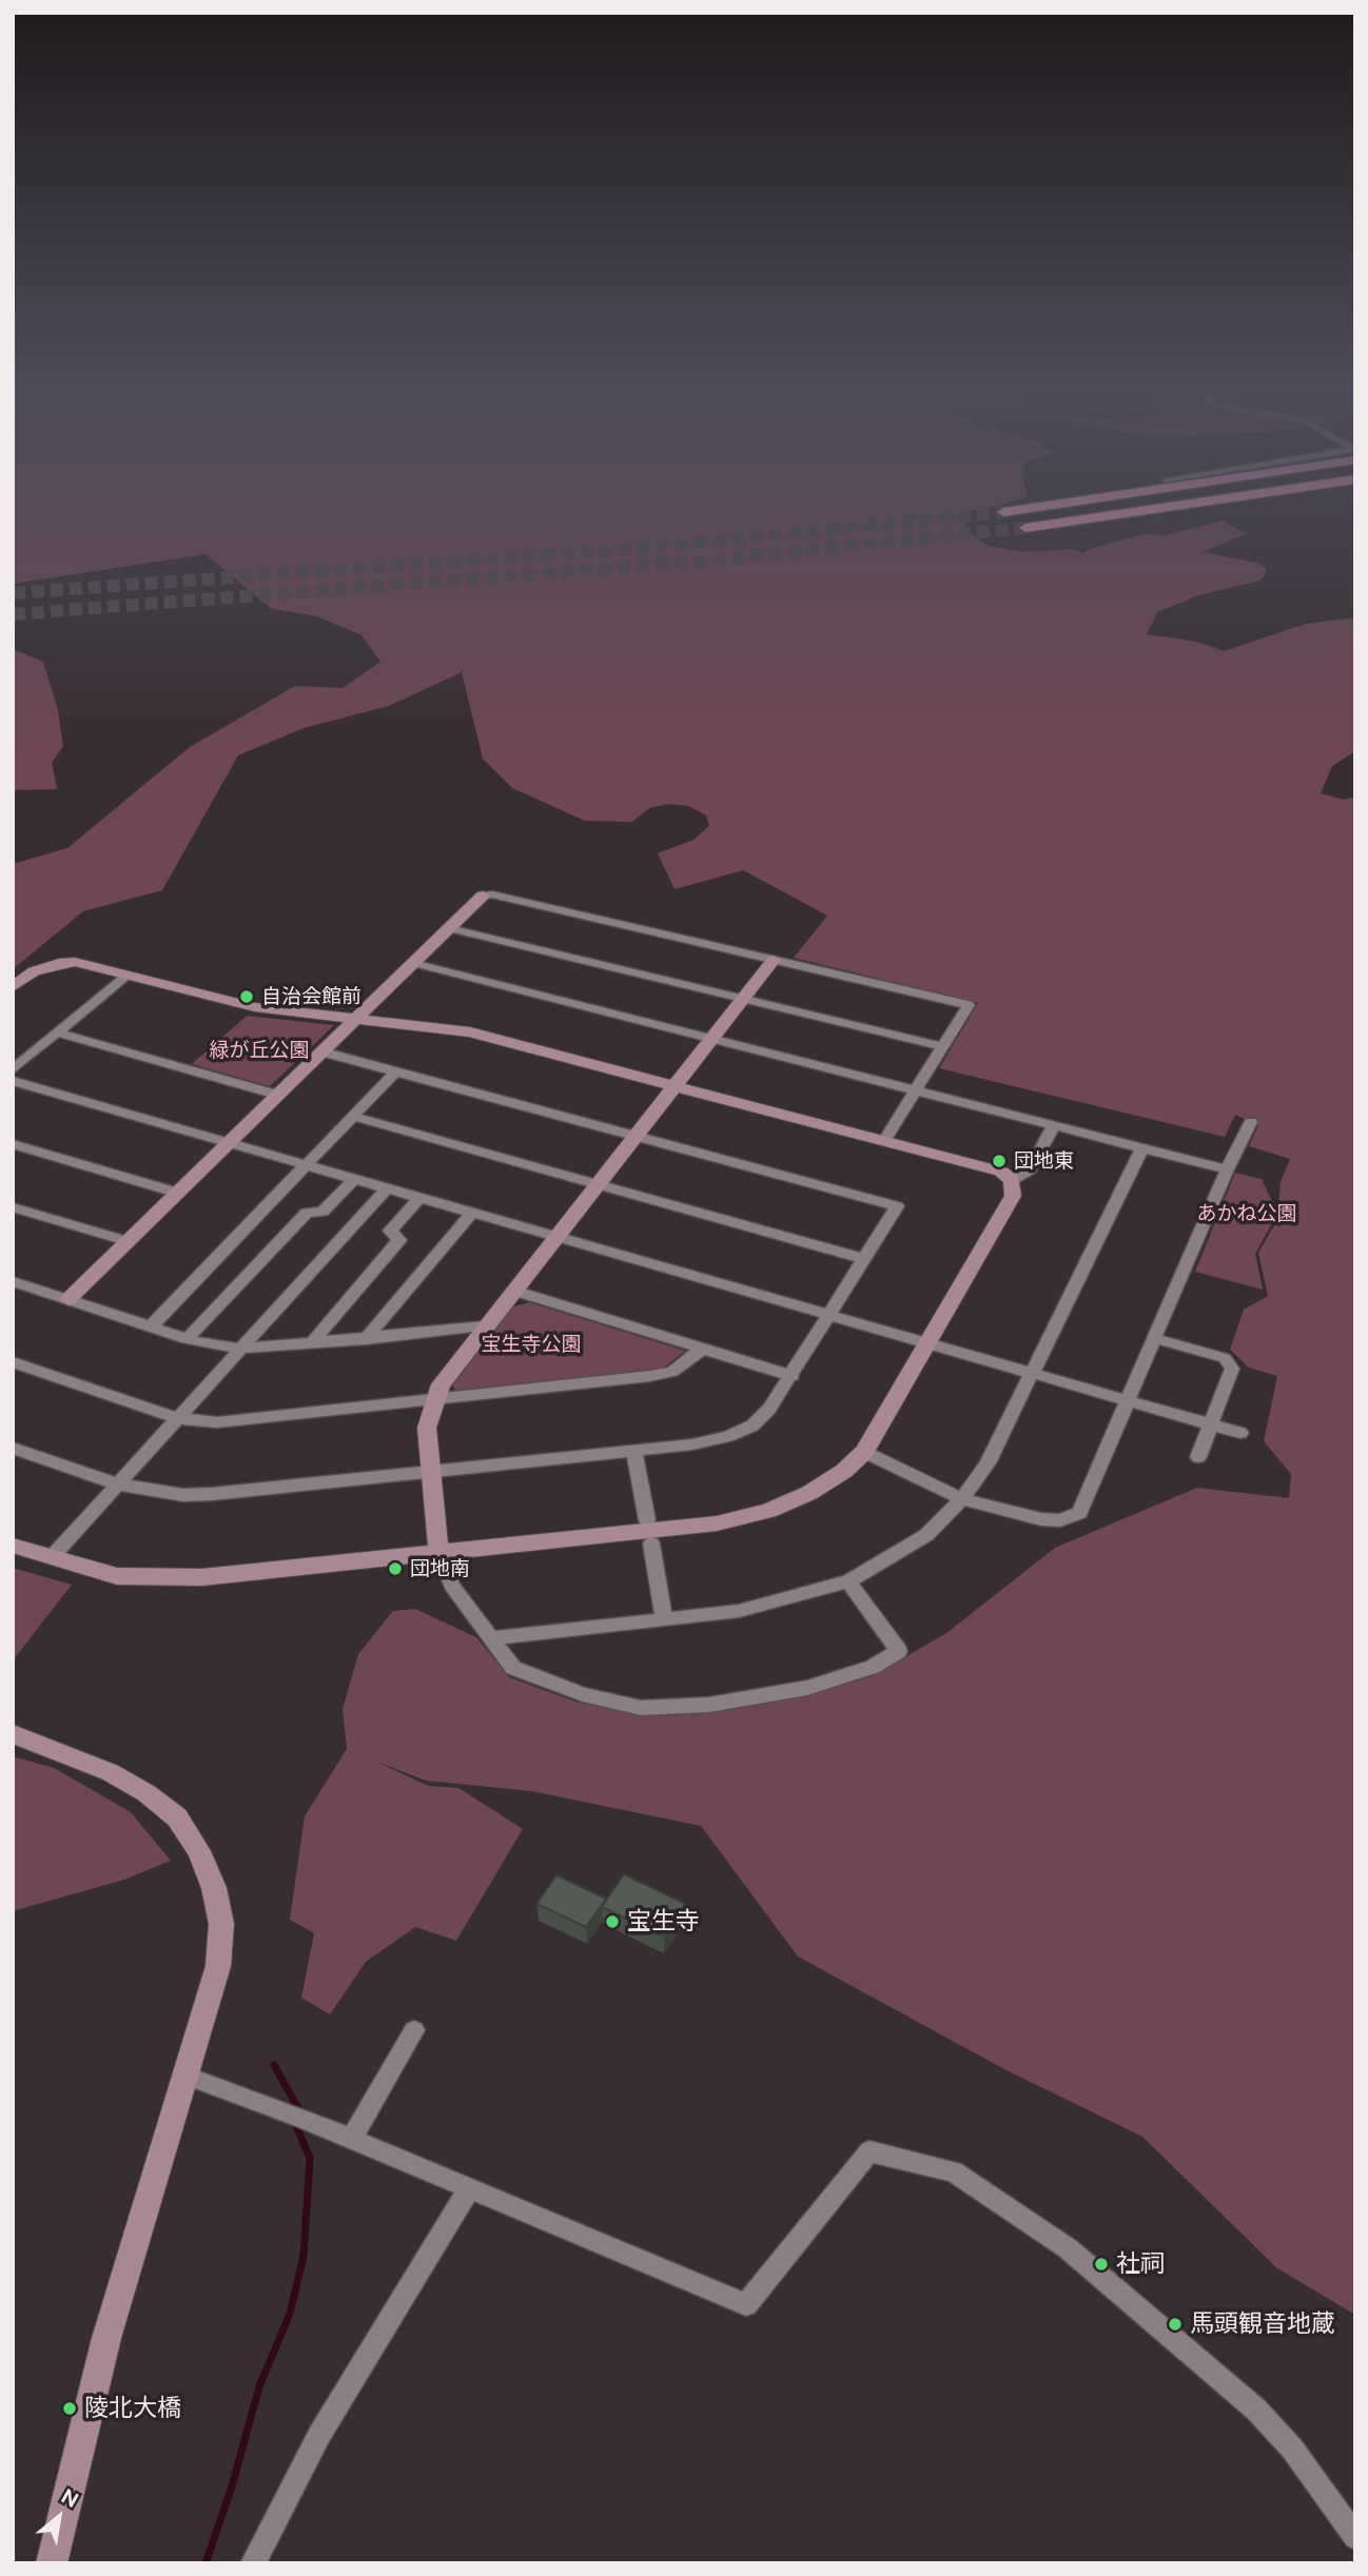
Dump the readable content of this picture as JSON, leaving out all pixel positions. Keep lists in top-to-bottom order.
{
  "parks": ["緑が丘公園", "あかね公園", "宝生寺公園"],
  "places": [
    "自治会館前",
    "団地東",
    "団地南",
    "宝生寺",
    "社祠",
    "馬頭観音地蔵",
    "陵北大橋"
  ],
  "north": "top right"
}
